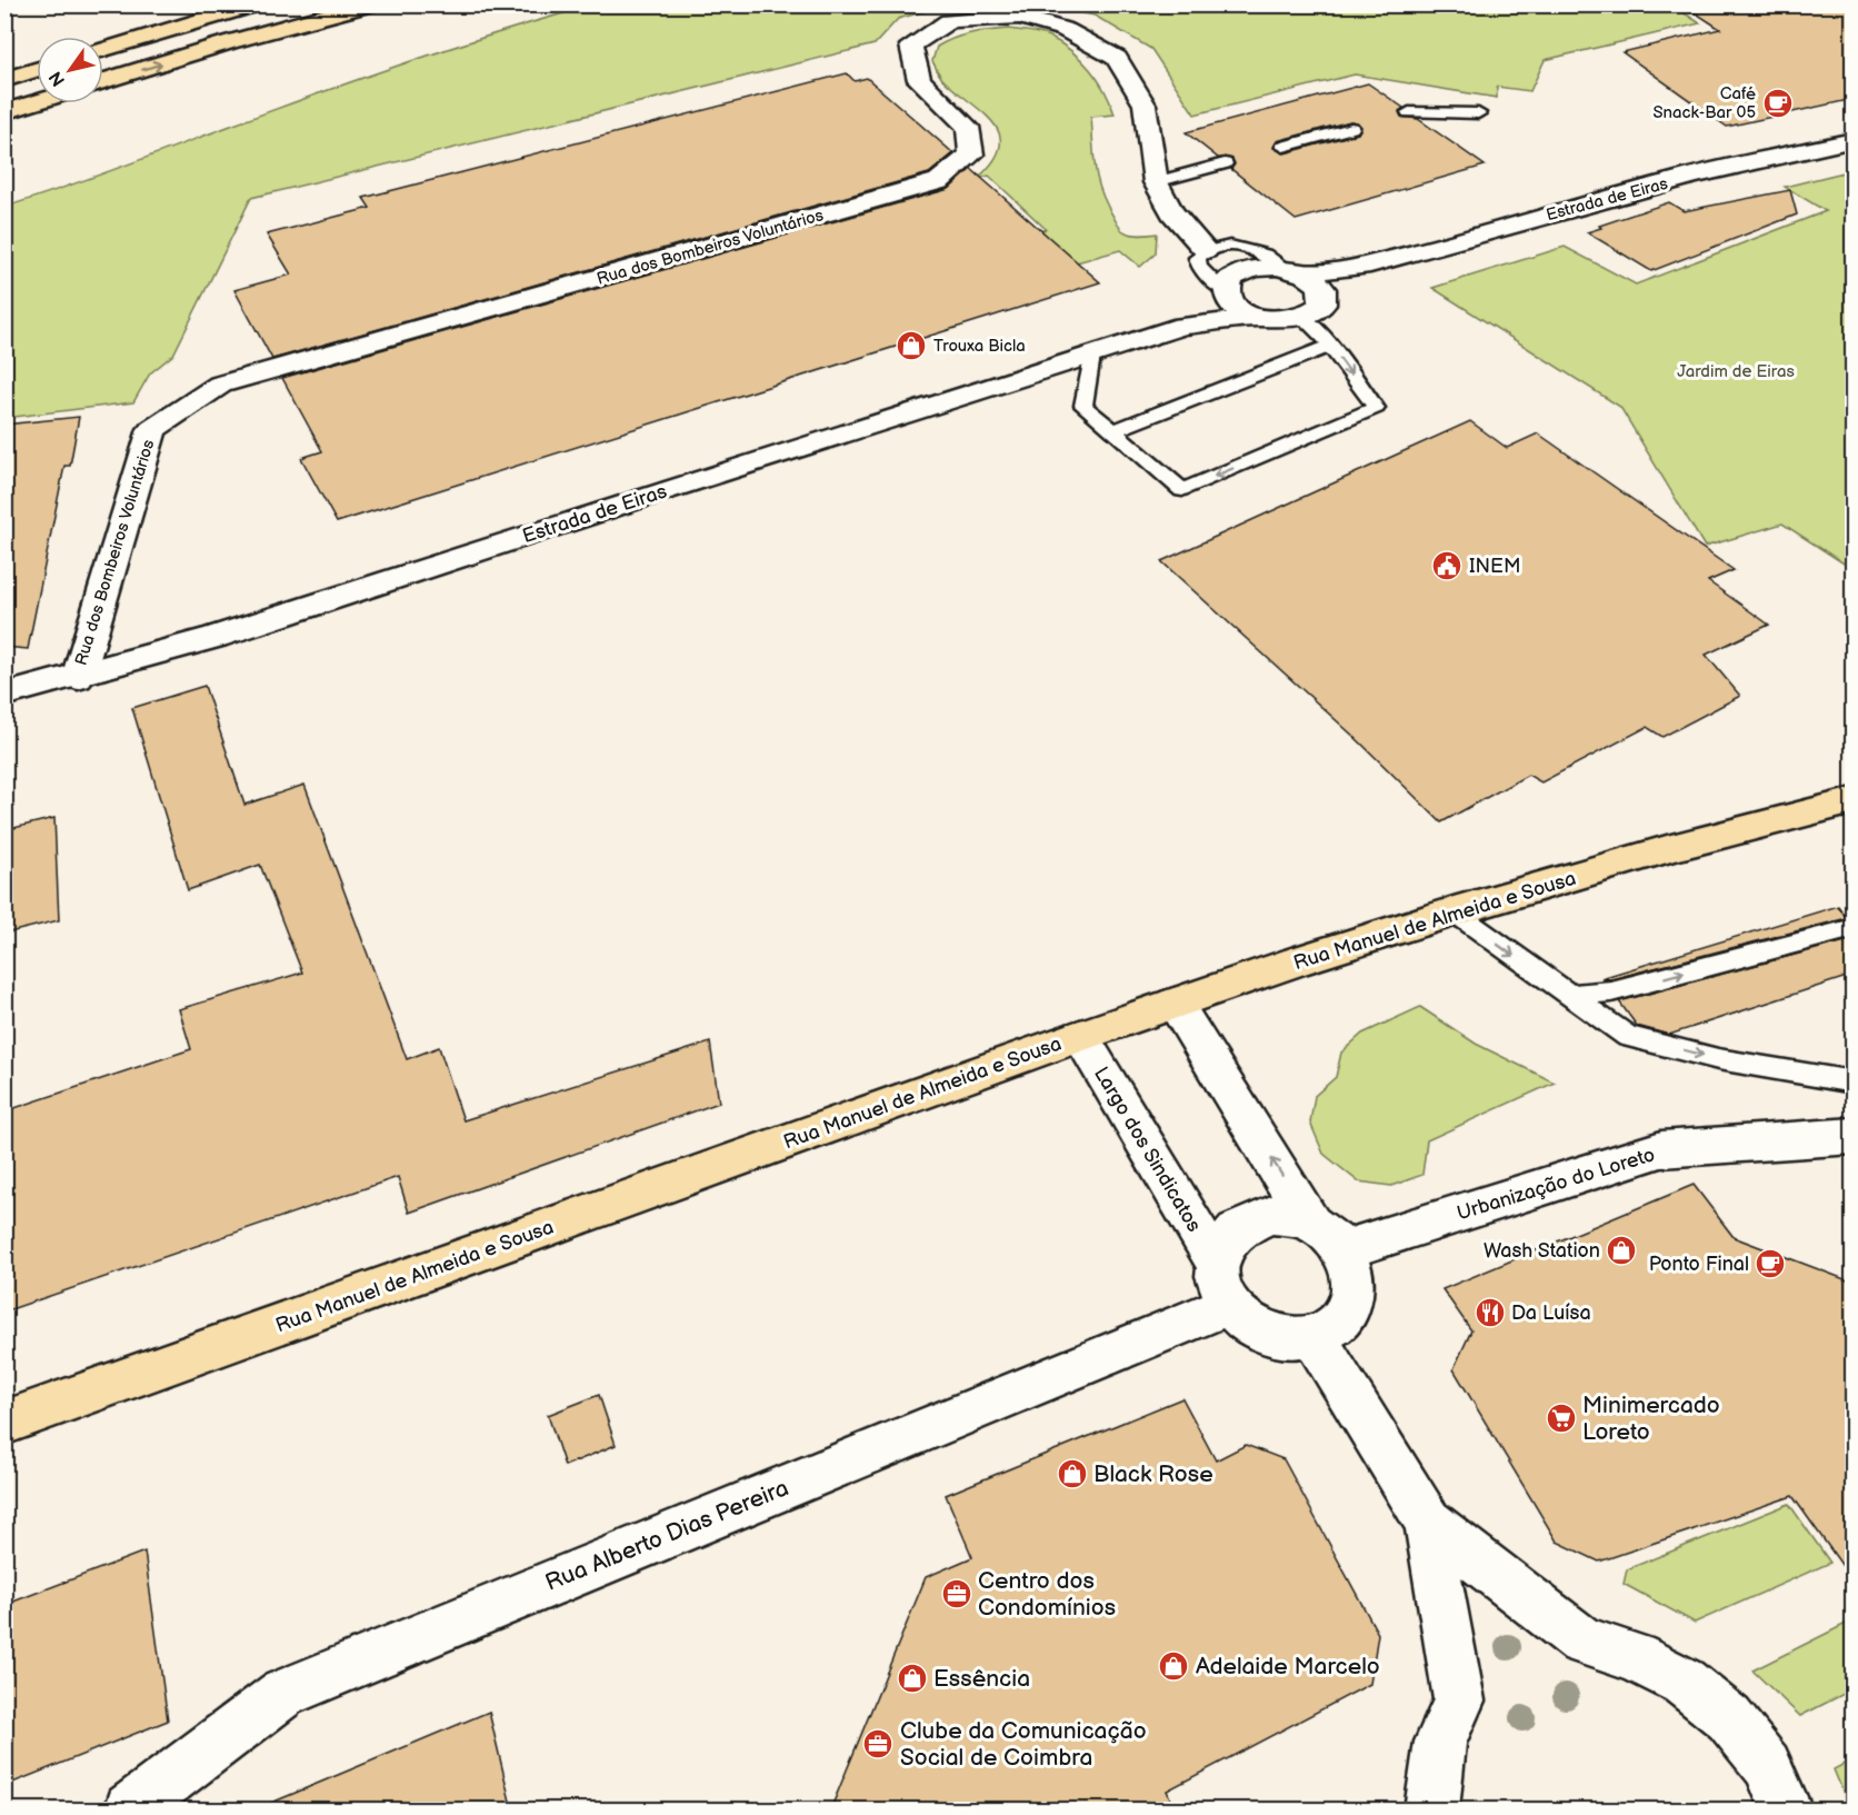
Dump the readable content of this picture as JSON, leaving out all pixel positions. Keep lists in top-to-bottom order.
{
  "streets": {
    "main road": ["Rua Manuel de Almeida e Sousa"],
    "street": [
      "Estrada de Eiras",
      "Rua dos Bombeiros Voluntários",
      "Largo dos Sindicatos",
      "Urbanização do Loreto",
      "Rua Alberto Dias Pereira"
    ]
  },
  "crossings": [
    ["Estrada de Eiras", "Rua dos Bombeiros Voluntários"],
    ["Rua Manuel de Almeida e Sousa", "Largo dos Sindicatos"],
    ["Largo dos Sindicatos", "Urbanização do Loreto"],
    ["Largo dos Sindicatos", "Rua Alberto Dias Pereira"],
    ["Urbanização do Loreto", "Rua Alberto Dias Pereira"]
  ],
  "parks": ["Jardim de Eiras"],
  "places": {
    "cafe": ["Café Snack-Bar 05", "Ponto Final"],
    "shop": [
      "Trouxa Bicla",
      "Wash Station",
      "Black Rose",
      "Adelaide Marcelo",
      "Essência"
    ],
    "public building": ["INEM"],
    "restaurant": ["Da Luísa"],
    "supermarket": ["Minimercado Loreto"],
    "office": ["Centro dos Condomínios", "Clube da Comunicação Social de Coimbra"]
  },
  "north": "bottom left"
}
